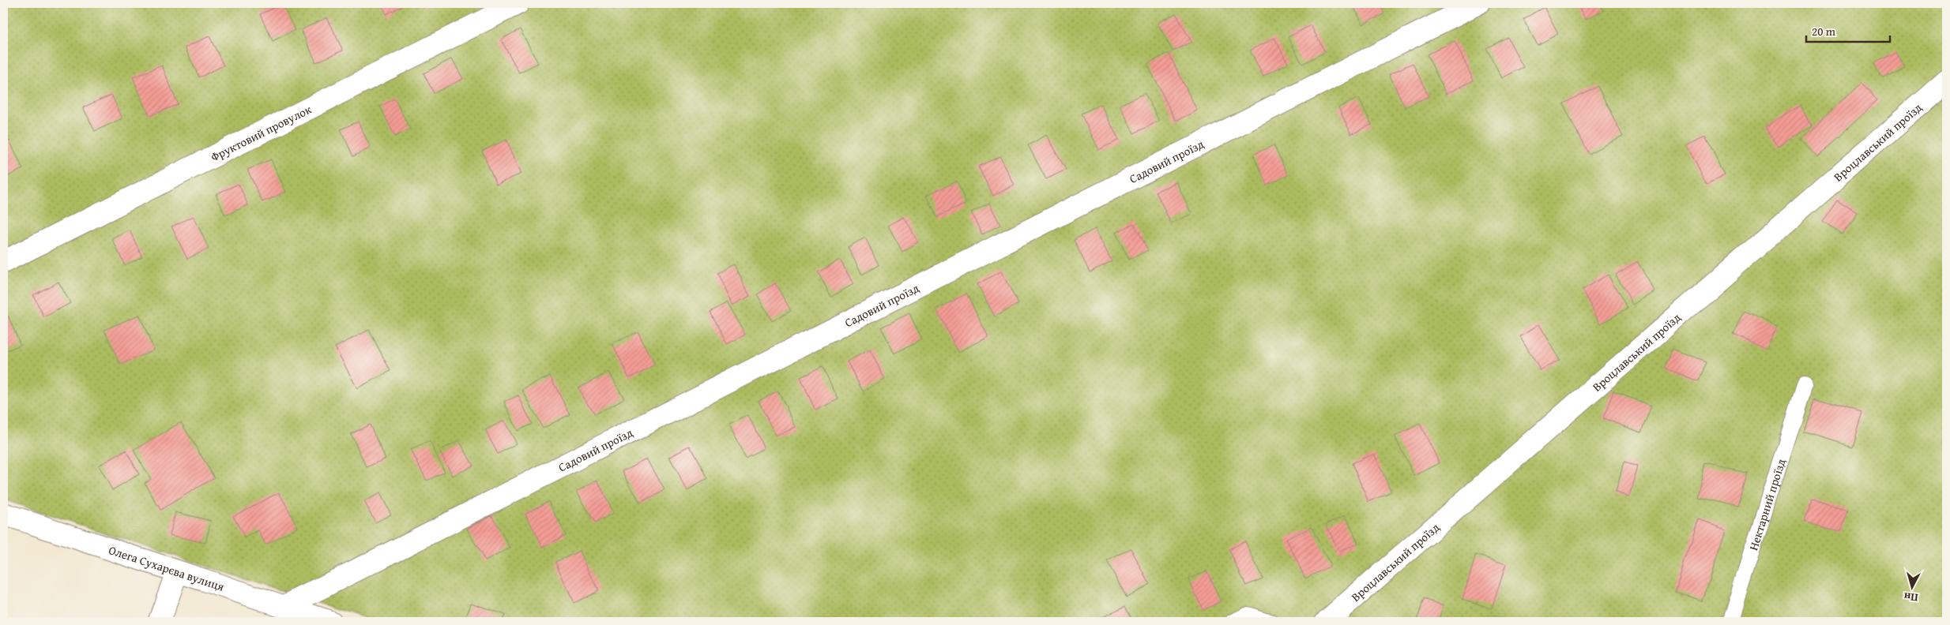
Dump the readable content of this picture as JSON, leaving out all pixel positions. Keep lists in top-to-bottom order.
{
  "streets": {
    "street": [
      "Фруктовий провулок",
      "Вроцлавський проїзд",
      "Садовий проїзд",
      "Олега Сухарєва вулиця"
    ],
    "lane": ["Нектарний проїзд"]
  },
  "crossings": [
    ["Садовий проїзд", "Олега Сухарєва вулиця"]
  ],
  "scale_bar": "20 m",
  "north": "bottom"
}
